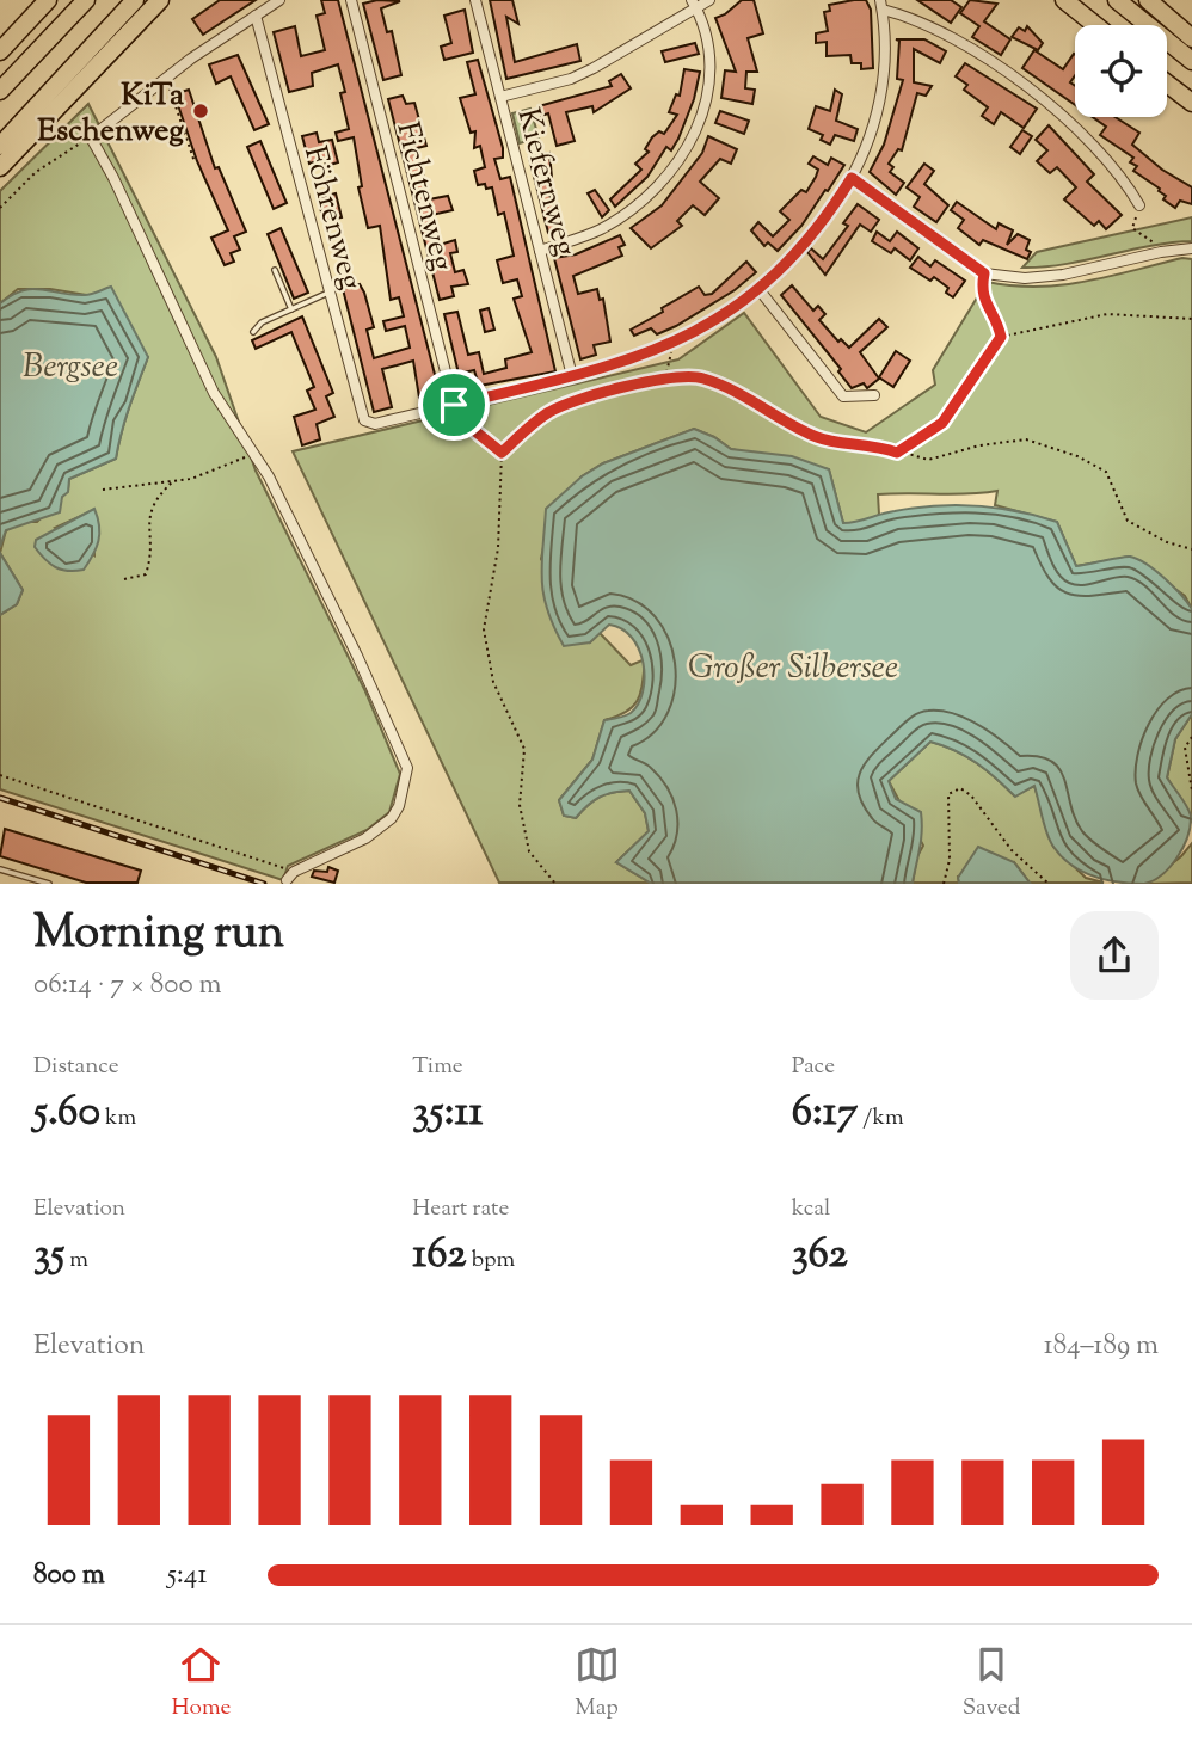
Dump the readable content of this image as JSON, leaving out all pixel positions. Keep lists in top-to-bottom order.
{
  "streets": {
    "street": ["Kiefernweg", "Fichtenweg", "Föhrenweg"]
  },
  "crossings": [
    ["Fichtenweg", "Föhrenweg"]
  ],
  "water": ["Bergsee", "Großer Silbersee"],
  "places": ["KiTa Eschenweg"],
  "page": {
    "heading": ["Morning run", "06:14 · 7 × 800 m"],
    "stats": [
      ["Distance", "5.60 km"],
      ["Time", "35:11"],
      ["Pace", "6:17 /km"],
      ["Elevation", "35 m"],
      ["Heart rate", "162 bpm"],
      ["kcal", "362"]
    ],
    "chart": ["Elevation", "184–189 m"],
    "list": [
      {
        "name": "800 m",
        "note": "5:41"
      }
    ],
    "tabs": ["Home", "Map", "Saved"]
  }
}
